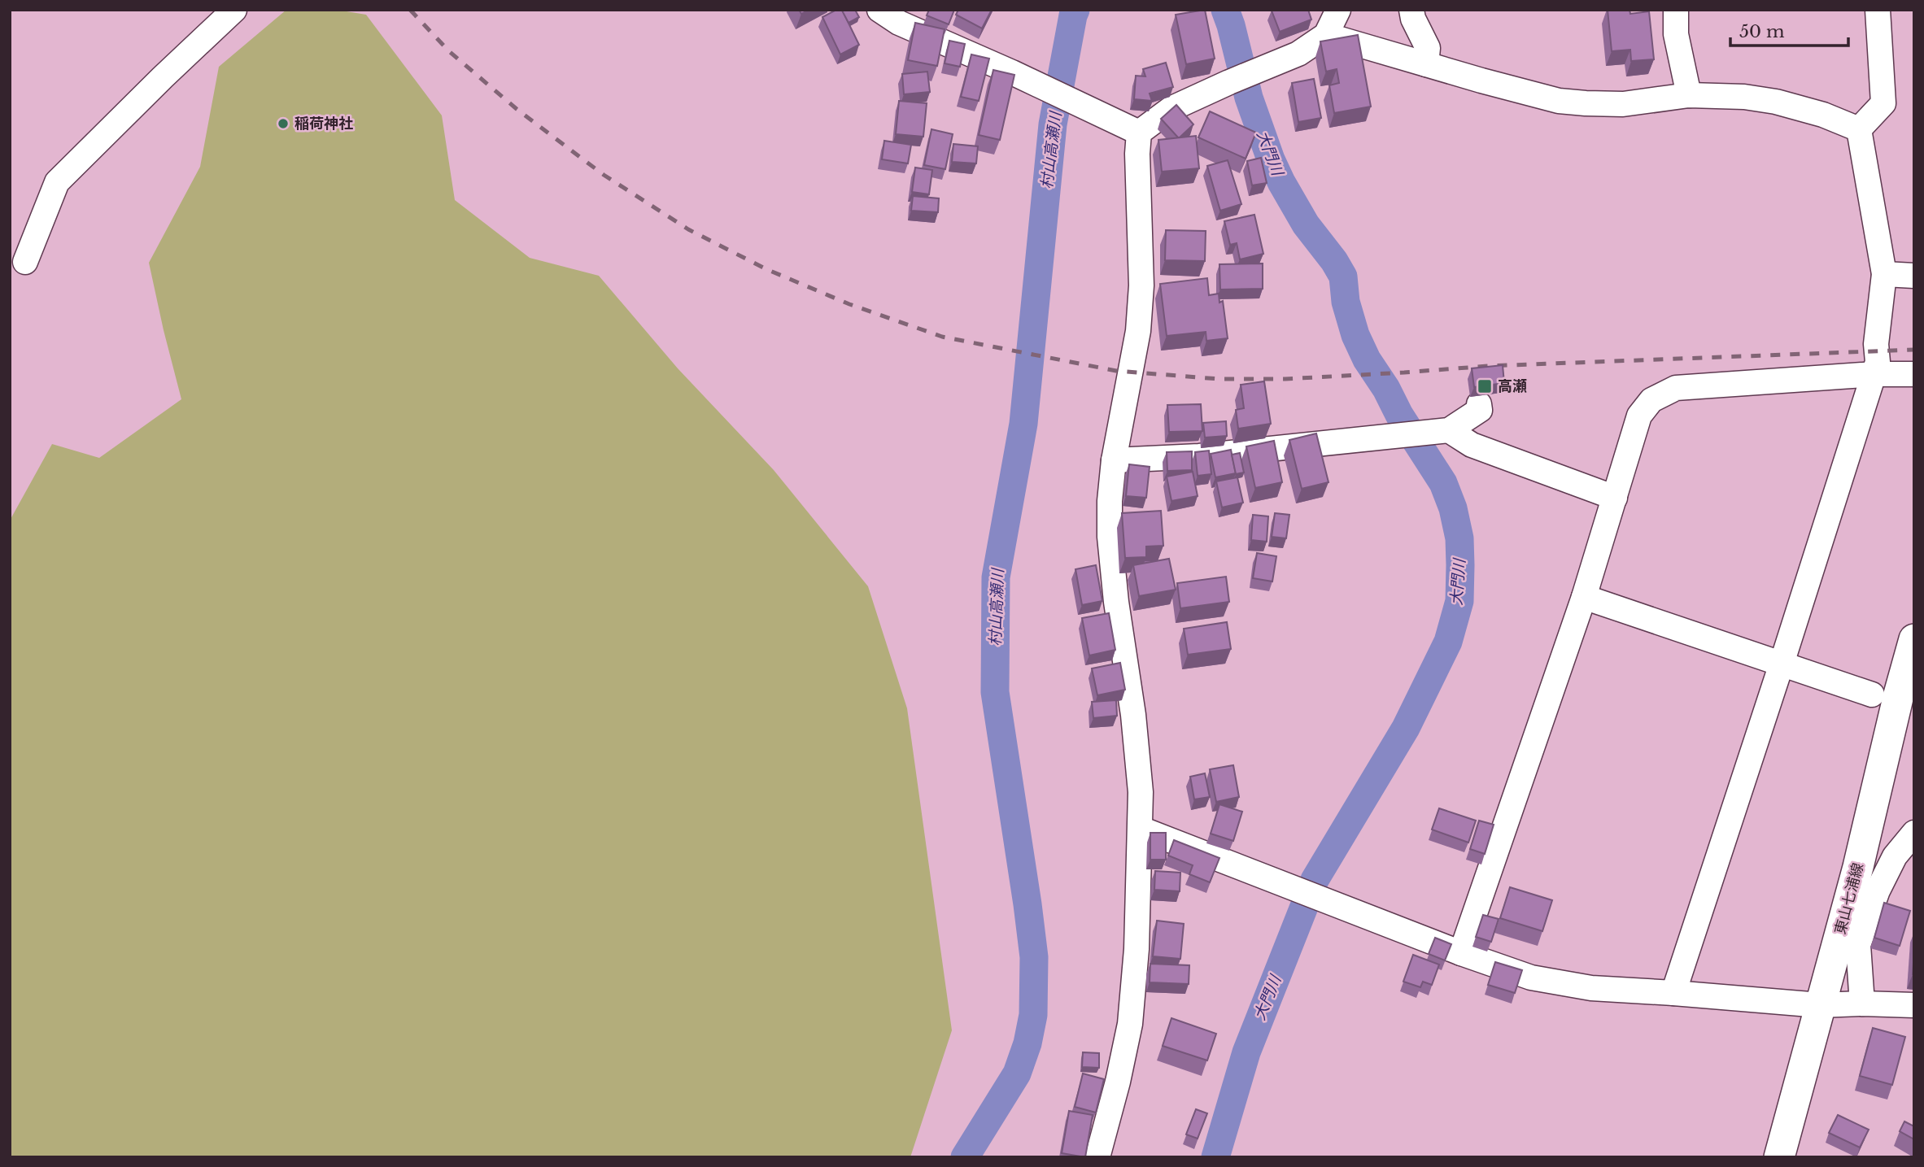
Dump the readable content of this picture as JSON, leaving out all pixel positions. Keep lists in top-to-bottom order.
{
  "streets": {
    "main road": ["東山七浦線"]
  },
  "water": ["村山高瀬川", "大門川"],
  "places": {
    "other": ["稲荷神社"],
    "transit": ["高瀬"]
  },
  "scale_bar": "50 m"
}
